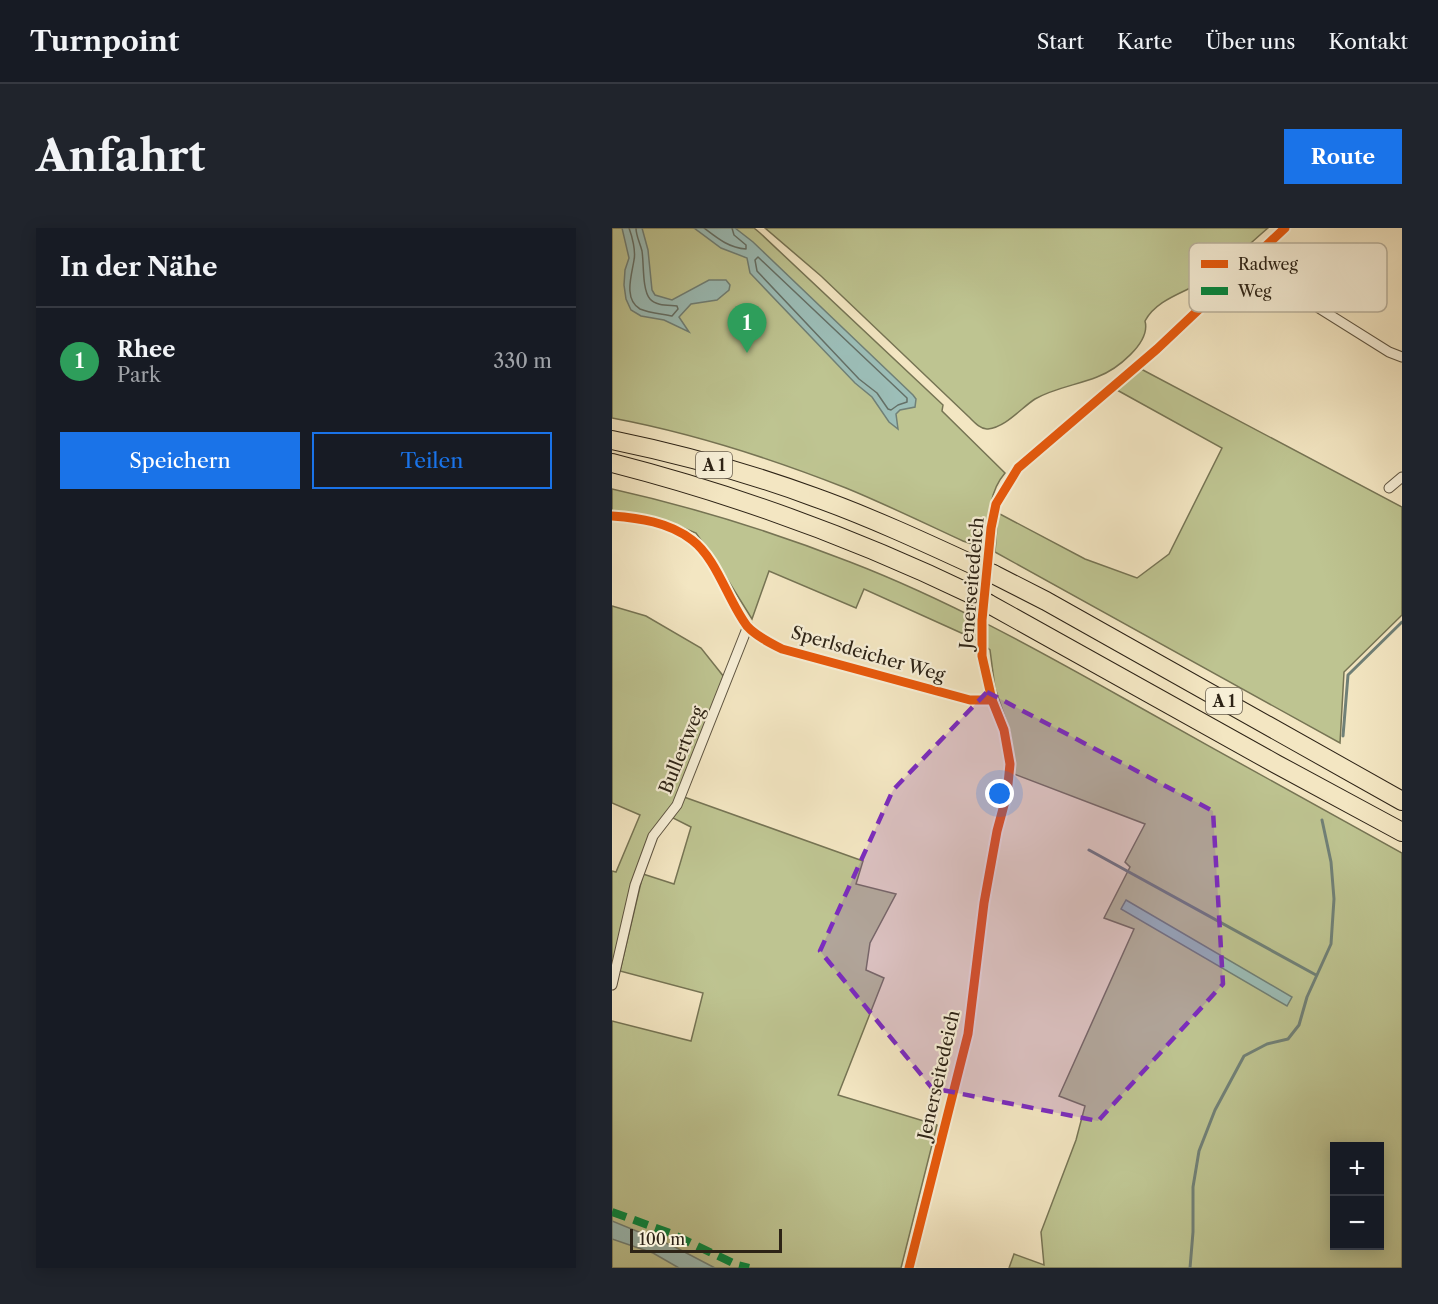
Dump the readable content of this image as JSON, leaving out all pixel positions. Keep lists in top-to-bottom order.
{
  "streets": {
    "highway": ["A 1"],
    "street": ["Jenerseitedeich", "Sperlsdeicher Weg", "Bullertweg"]
  },
  "crossings": [
    ["Jenerseitedeich", "Sperlsdeicher Weg"],
    ["Sperlsdeicher Weg", "Bullertweg"]
  ],
  "legend": ["Radweg", "Weg"],
  "scale_bar": "100 m",
  "page": {
    "header": "Turnpoint",
    "nav": [
      "Start",
      "Karte",
      "Über uns",
      "Kontakt"
    ],
    "buttons": [
      "Route",
      ["Speichern", "Teilen"]
    ],
    "title": "Anfahrt",
    "heading": "In der Nähe",
    "pins": "1",
    "list": [
      {
        "mark": "1",
        "name": "Rhee",
        "note": "Park",
        "value": "330 m"
      }
    ],
    "map_buttons": ["+", "−"],
    "scale": "100 m"
  }
}
